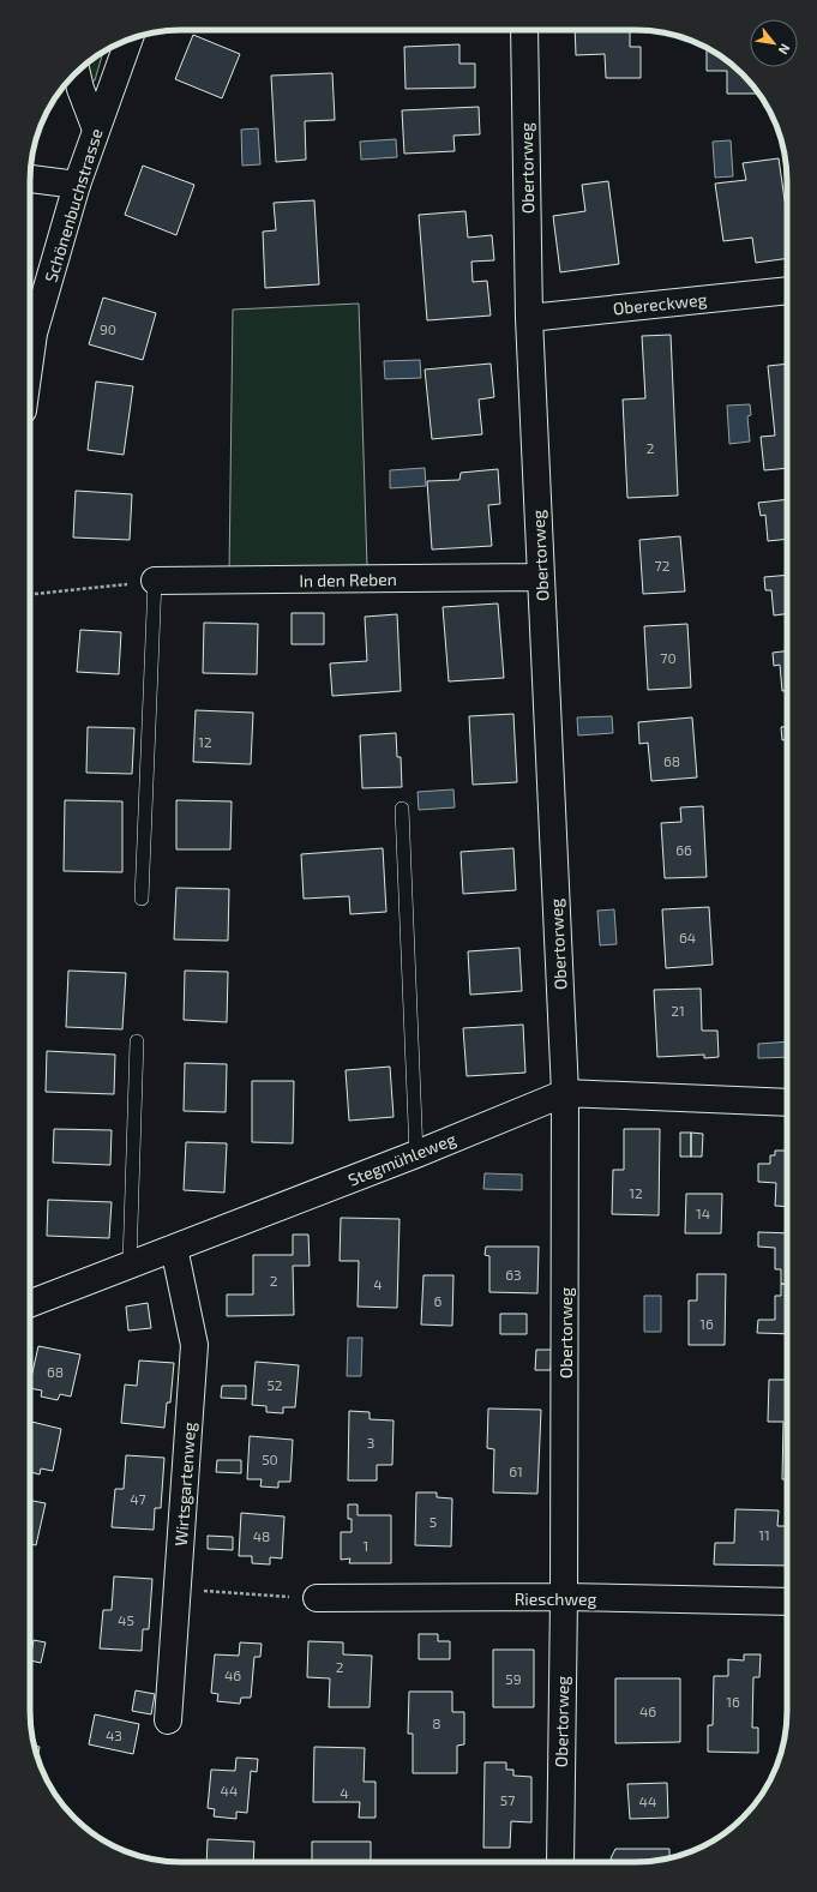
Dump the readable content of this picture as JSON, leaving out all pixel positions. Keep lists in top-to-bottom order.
{
  "streets": {
    "street": [
      "Obertorweg",
      "Schönenbuchstrasse",
      "Obereckweg",
      "In den Reben",
      "Stegmühleweg",
      "Wirtsgartenweg",
      "Rieschweg"
    ]
  },
  "crossings": [
    ["Obertorweg", "Obereckweg"],
    ["Obertorweg", "In den Reben"],
    ["Obertorweg", "Stegmühleweg"],
    ["Obertorweg", "Rieschweg"],
    ["Stegmühleweg", "Wirtsgartenweg"]
  ],
  "house_numbers": [
    "90",
    "2",
    "72",
    "70",
    "12",
    "68",
    "66",
    "64",
    "21",
    "12",
    "14",
    "63",
    "2",
    "4",
    "6",
    "16",
    "68",
    "52",
    "3",
    "50",
    "61",
    "47",
    "5",
    "11",
    "48",
    "1",
    "45",
    "2",
    "46",
    "59",
    "16",
    "46",
    "8",
    "43",
    "44",
    "4",
    "57",
    "44"
  ],
  "north": "bottom right"
}
